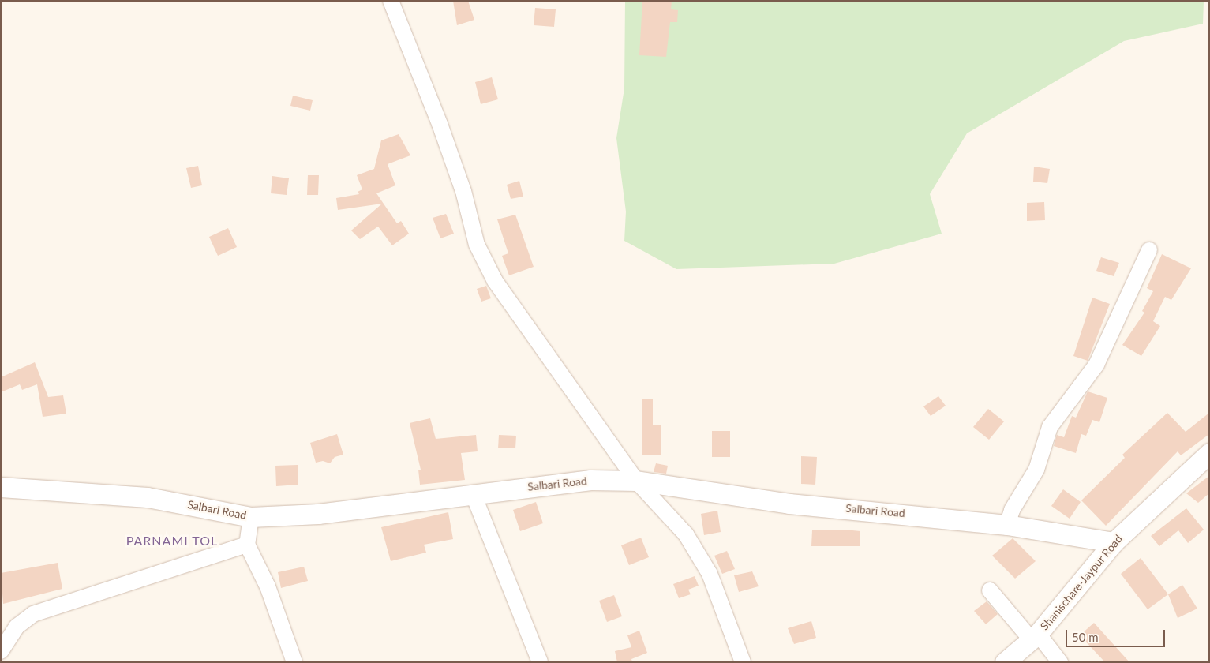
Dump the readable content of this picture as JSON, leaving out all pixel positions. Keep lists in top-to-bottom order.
{
  "streets": {
    "street": ["Salbari Road", "Shanischare-Jaypur Road"]
  },
  "crossings": [
    ["Salbari Road", "Shanischare-Jaypur Road"]
  ],
  "districts": ["PARNAMI TOL"],
  "scale_bar": "50 m"
}
